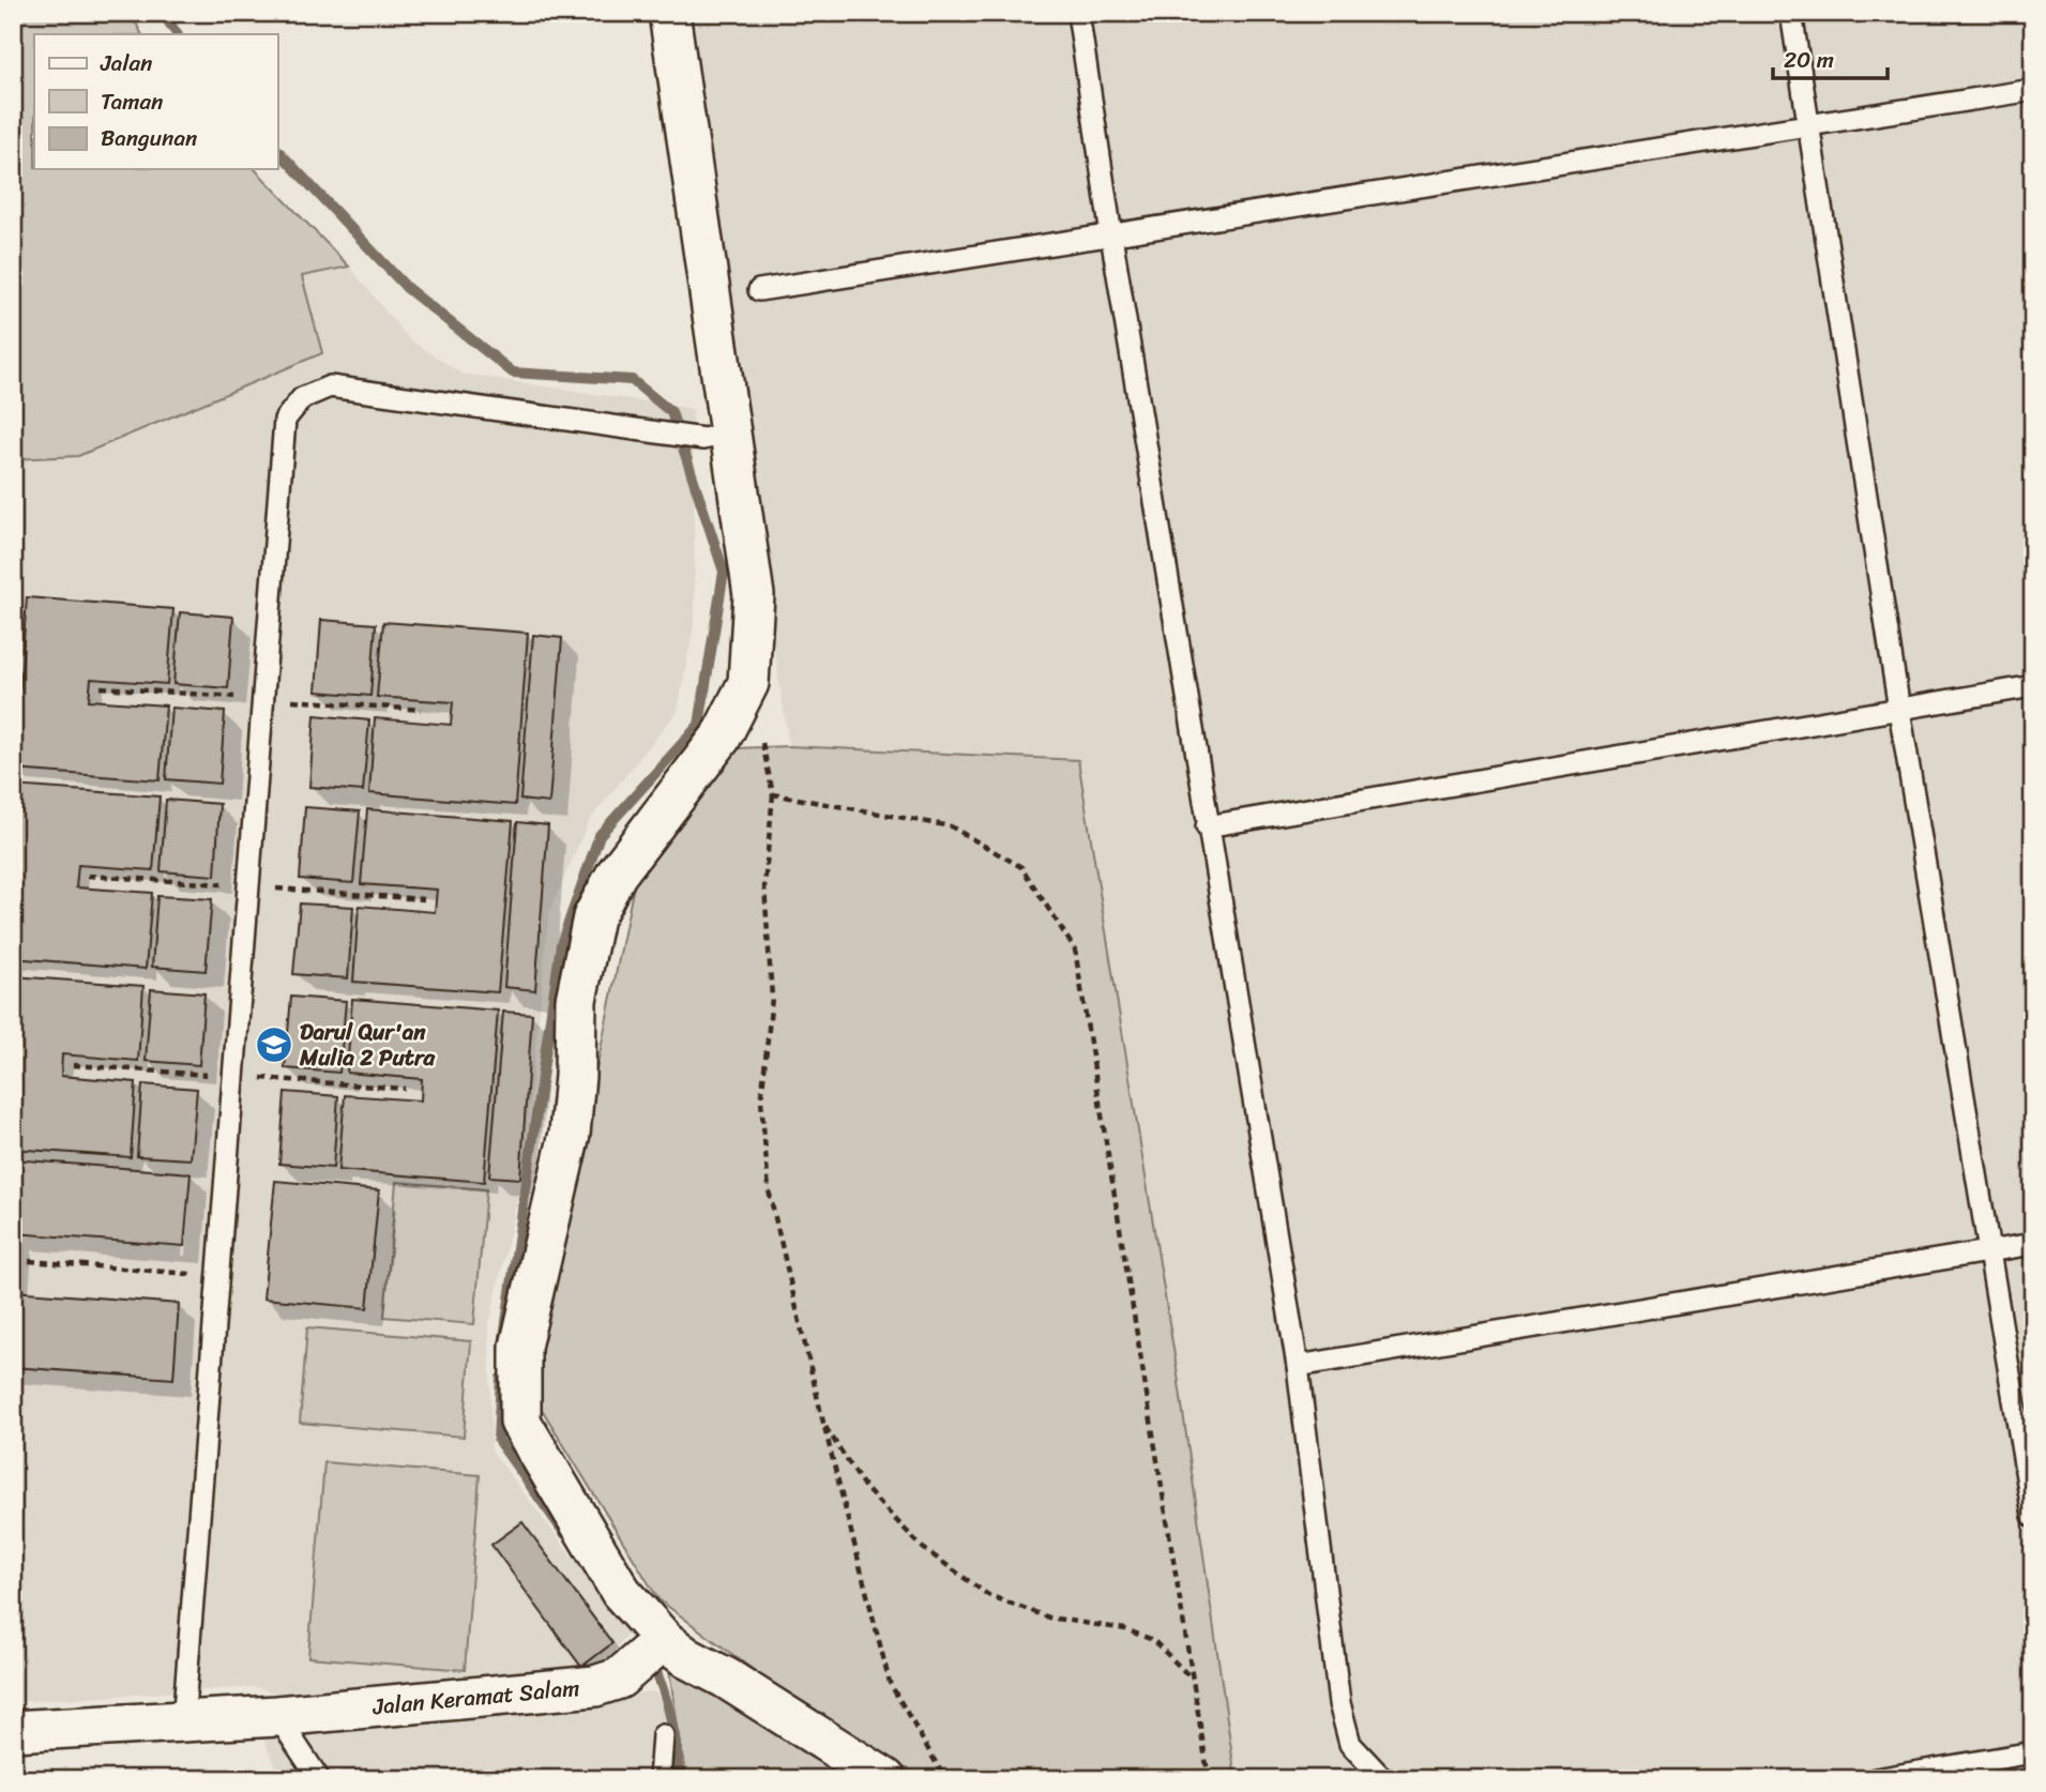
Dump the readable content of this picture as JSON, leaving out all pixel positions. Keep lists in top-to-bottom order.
{
  "streets": {
    "street": ["Jalan Keramat Salam"]
  },
  "places": {
    "school or university": ["Darul Qur'an Mulia 2 Putra"]
  },
  "legend": ["Jalan", "Taman", "Bangunan"],
  "scale_bar": "20 m"
}
